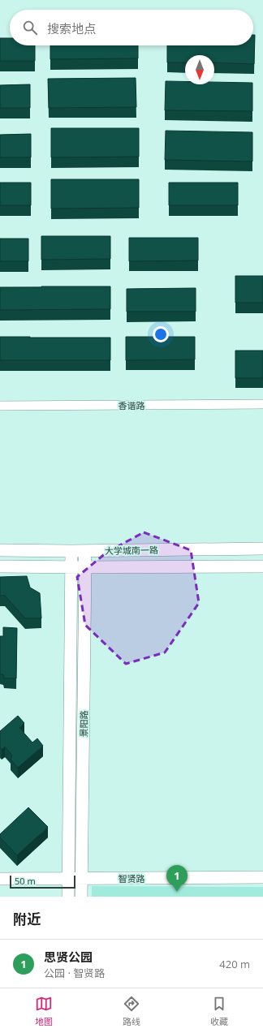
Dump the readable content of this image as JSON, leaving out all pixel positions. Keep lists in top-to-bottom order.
{
  "streets": {
    "main road": ["大学城南一路", "景阳路", "智贤路"],
    "street": ["香谐路"]
  },
  "crossings": [
    ["大学城南一路", "景阳路"],
    ["景阳路", "智贤路"]
  ],
  "scale_bar": "50 m",
  "north": "bottom",
  "page": {
    "search": "搜索地点",
    "pins": "1",
    "scale": "50 m",
    "heading": "附近",
    "list": [
      {
        "mark": "1",
        "name": "思贤公园",
        "note": "公园 · 智贤路",
        "value": "420 m"
      }
    ],
    "nav": ["地图", "路线", "收藏"]
  }
}
